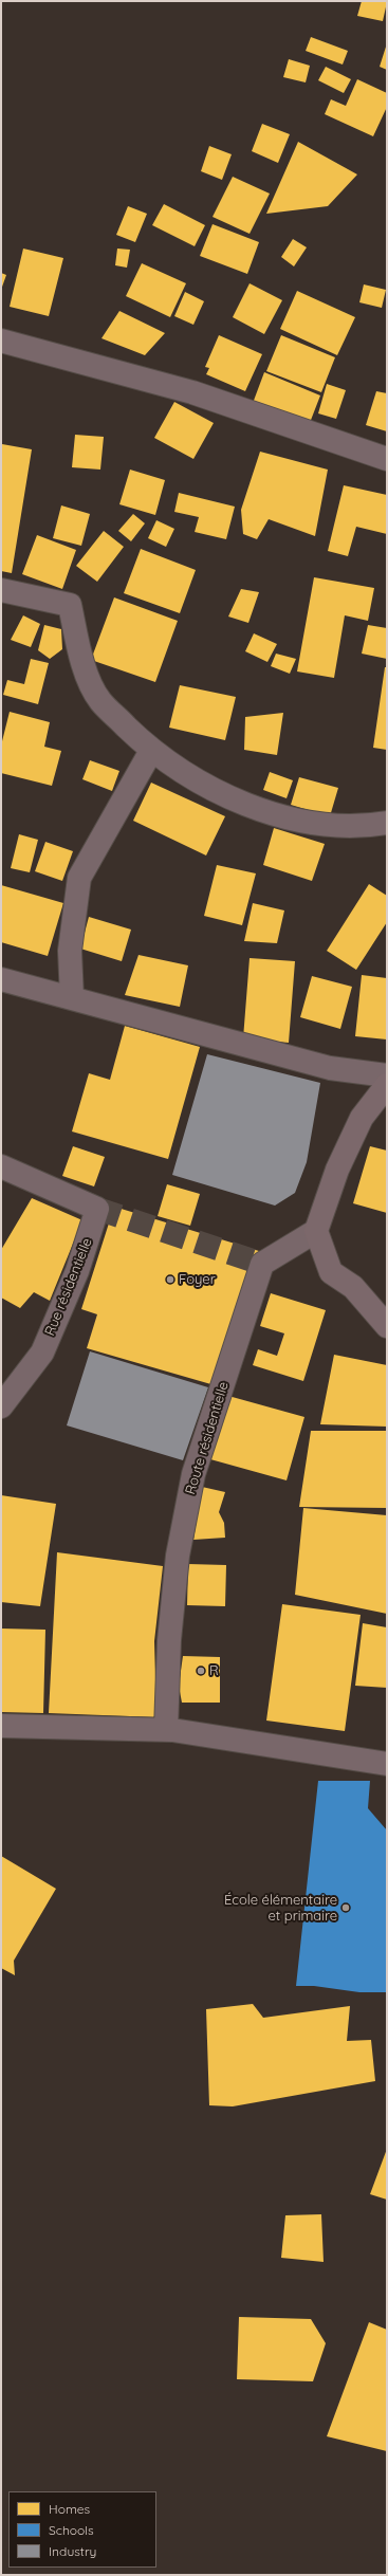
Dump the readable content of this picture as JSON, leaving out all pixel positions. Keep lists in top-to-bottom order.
{
  "streets": {
    "street": ["Rue résidentielle", "Route résidentielle"]
  },
  "places": ["Foyer", "R", "École élémentaire et primaire"],
  "legend": ["Homes", "Schools", "Industry"]
}
